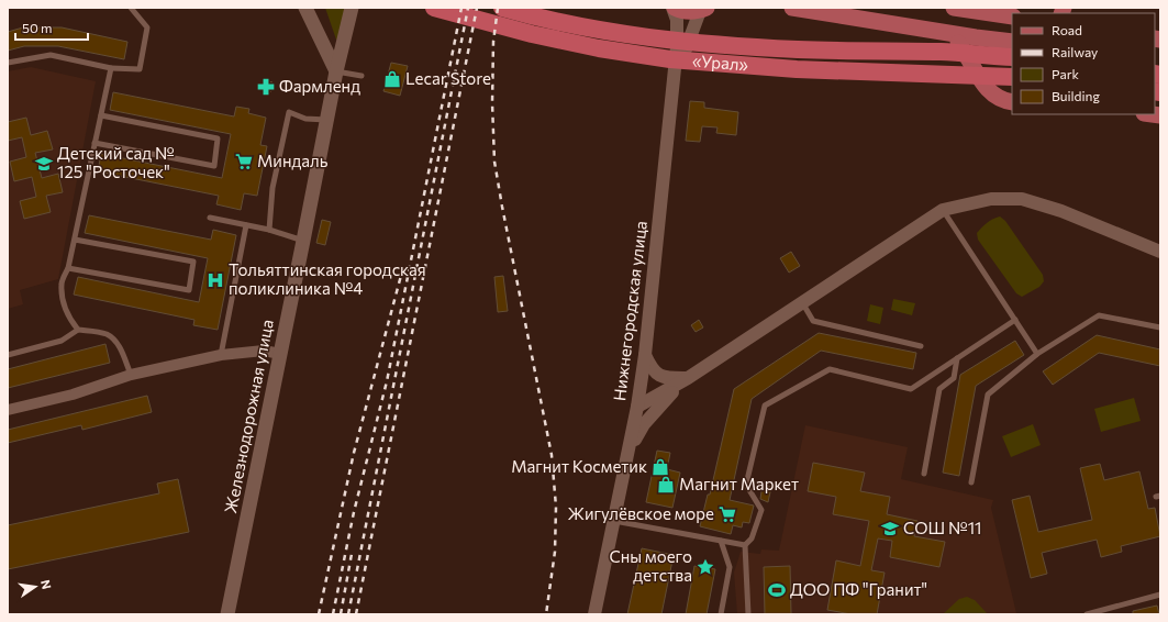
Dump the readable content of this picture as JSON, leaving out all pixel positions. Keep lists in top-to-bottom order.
{
  "streets": {
    "highway": ["«Урал»"],
    "main road": ["Железнодорожная улица"],
    "street": ["Нижнегородская улица"]
  },
  "places": {
    "shop": ["Lecar Store", "Магнит Косметик", "Магнит Маркет"],
    "pharmacy": ["Фармленд"],
    "supermarket": ["Миндаль", "Жигулёвское море"],
    "school or university": ["Детский сад № 125 \"Росточек\"", "СОШ №11"],
    "hospital": ["Тольяттинская городская поликлиника №4"],
    "place": ["Сны моего детства"],
    "sports": ["ДОО ПФ \"Гранит\""]
  },
  "legend": [
    "Road",
    "Railway",
    "Park",
    "Building"
  ],
  "scale_bar": "50 m",
  "north": "right"
}
